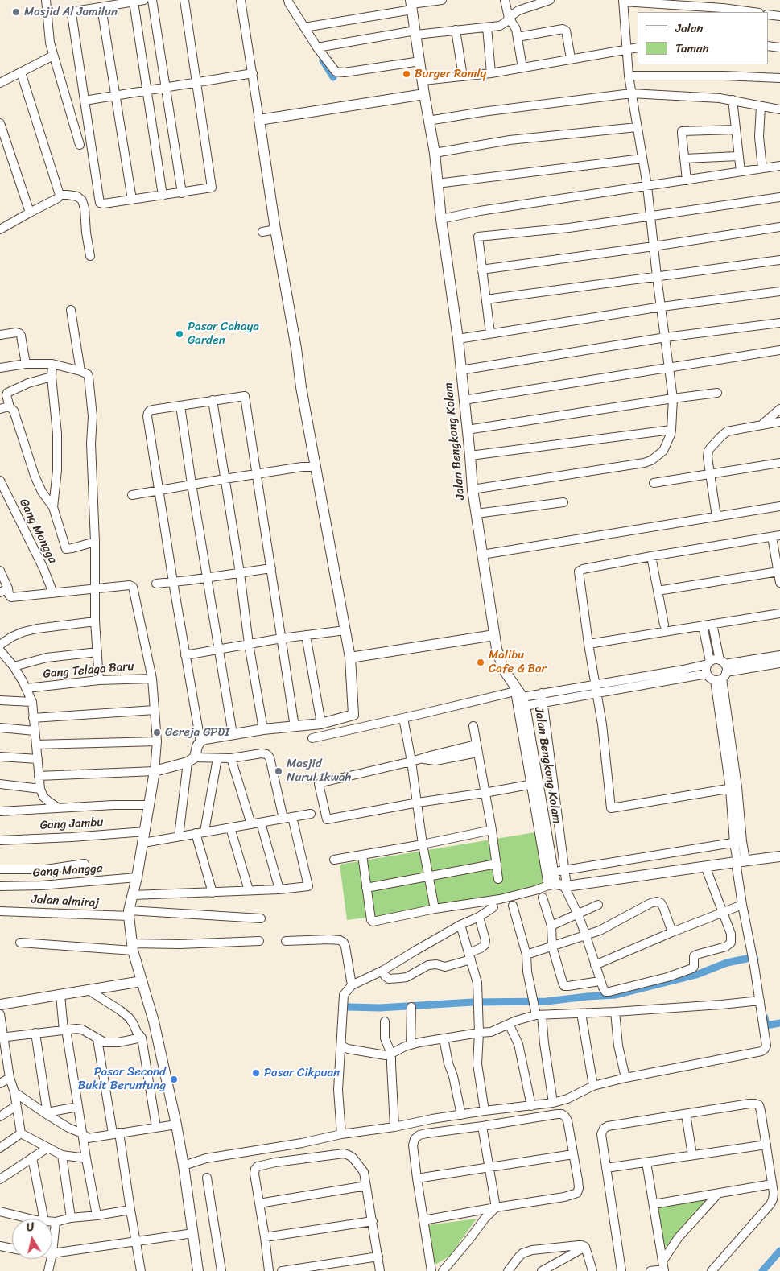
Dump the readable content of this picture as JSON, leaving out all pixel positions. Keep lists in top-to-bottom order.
{
  "streets": {
    "street": [
      "Jalan Bengkong Kolam",
      "Gang Mangga",
      "Gang Telaga Baru",
      "Gang Jambu",
      "Jalan almiraj"
    ]
  },
  "places": [
    "Masjid Al Jamilun",
    "Burger Ramly",
    "Pasar Cahaya Garden",
    "Malibu Cafe & Bar",
    "Gereja GPDI",
    "Masjid Nurul Ikwah",
    "Pasar Cikpuan",
    "Pasar Second Bukit Beruntung"
  ],
  "legend": ["Jalan", "Taman"],
  "north": "top"
}
